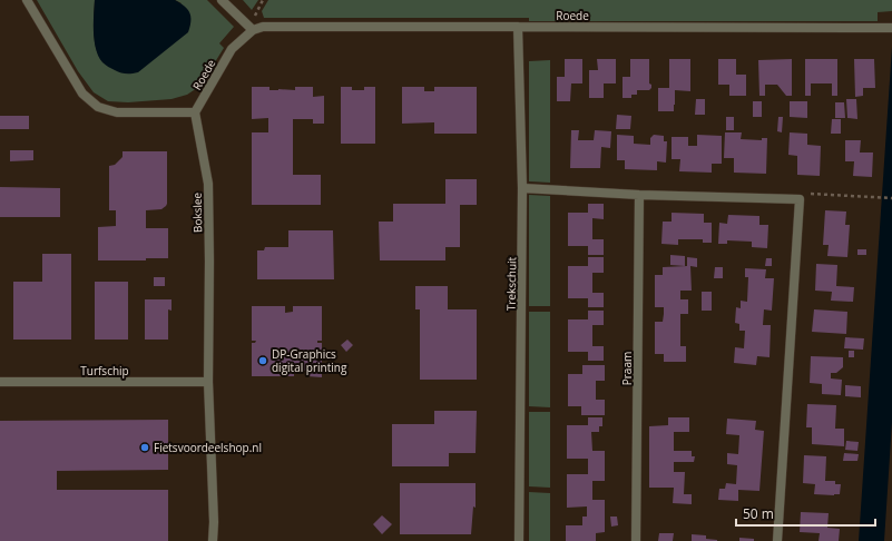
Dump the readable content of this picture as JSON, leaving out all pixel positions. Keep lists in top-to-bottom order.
{
  "streets": {
    "street": [
      "Roede",
      "Bokslee",
      "Trekschuit",
      "Praam",
      "Turfschip"
    ]
  },
  "crossings": [
    ["Roede", "Bokslee"],
    ["Roede", "Trekschuit"],
    ["Bokslee", "Turfschip"]
  ],
  "places": ["DP-Graphics digital printing", "Fietsvoordeelshop.nl"],
  "scale_bar": "50 m"
}
